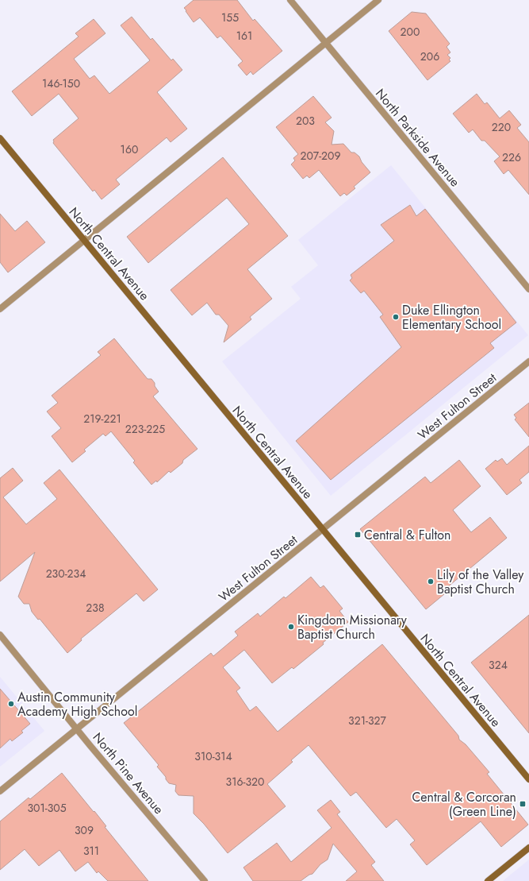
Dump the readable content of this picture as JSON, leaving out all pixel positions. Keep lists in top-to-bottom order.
{
  "streets": {
    "street": [
      "North Parkside Avenue",
      "North Central Avenue",
      "West Fulton Street",
      "North Pine Avenue"
    ]
  },
  "crossings": [
    ["North Central Avenue", "West Fulton Street"],
    ["West Fulton Street", "North Pine Avenue"]
  ],
  "places": {
    "other": [
      "Duke Ellington Elementary School",
      "Lily of the Valley Baptist Church",
      "Kingdom Missionary Baptist Church",
      "Austin Community Academy High School"
    ],
    "transit": ["Central & Fulton", "Central & Corcoran (Green Line)"]
  },
  "house_numbers": [
    "155",
    "200",
    "161",
    "206",
    "146-150",
    "203",
    "220",
    "160",
    "207-209",
    "226",
    "219-221",
    "223-225",
    "230-234",
    "238",
    "324",
    "321-327",
    "310-314",
    "316-320",
    "301-305",
    "309",
    "311"
  ]
}
